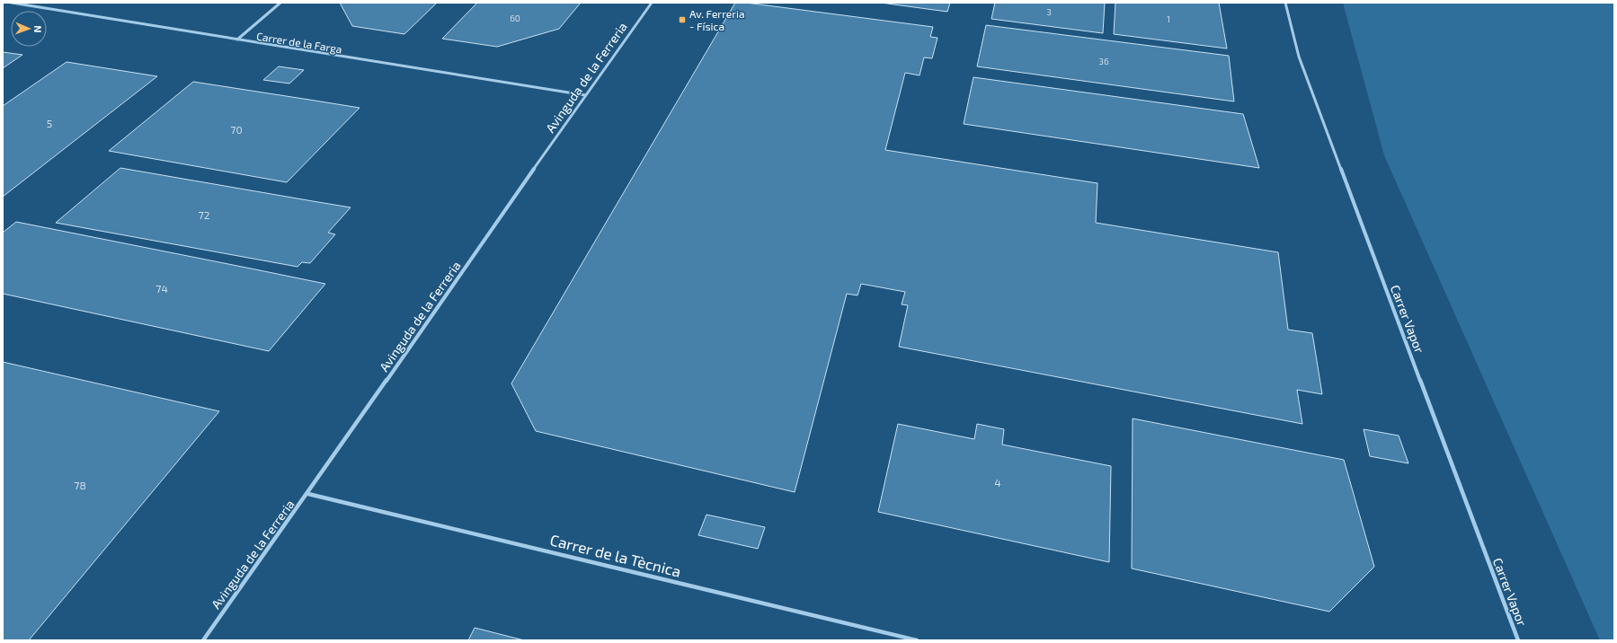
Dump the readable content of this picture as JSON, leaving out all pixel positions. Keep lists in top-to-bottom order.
{
  "streets": {
    "street": [
      "Carrer de la Farga",
      "Avinguda de la Ferreria",
      "Carrer Vapor",
      "Carrer de la Tècnica"
    ]
  },
  "crossings": [
    ["Carrer de la Farga", "Avinguda de la Ferreria"],
    ["Avinguda de la Ferreria", "Carrer de la Tècnica"]
  ],
  "places": {
    "transit": ["Av. Ferreria - Física"]
  },
  "house_numbers": [
    "3",
    "60",
    "1",
    "36",
    "5",
    "70",
    "72",
    "74",
    "4",
    "78"
  ],
  "north": "right"
}
